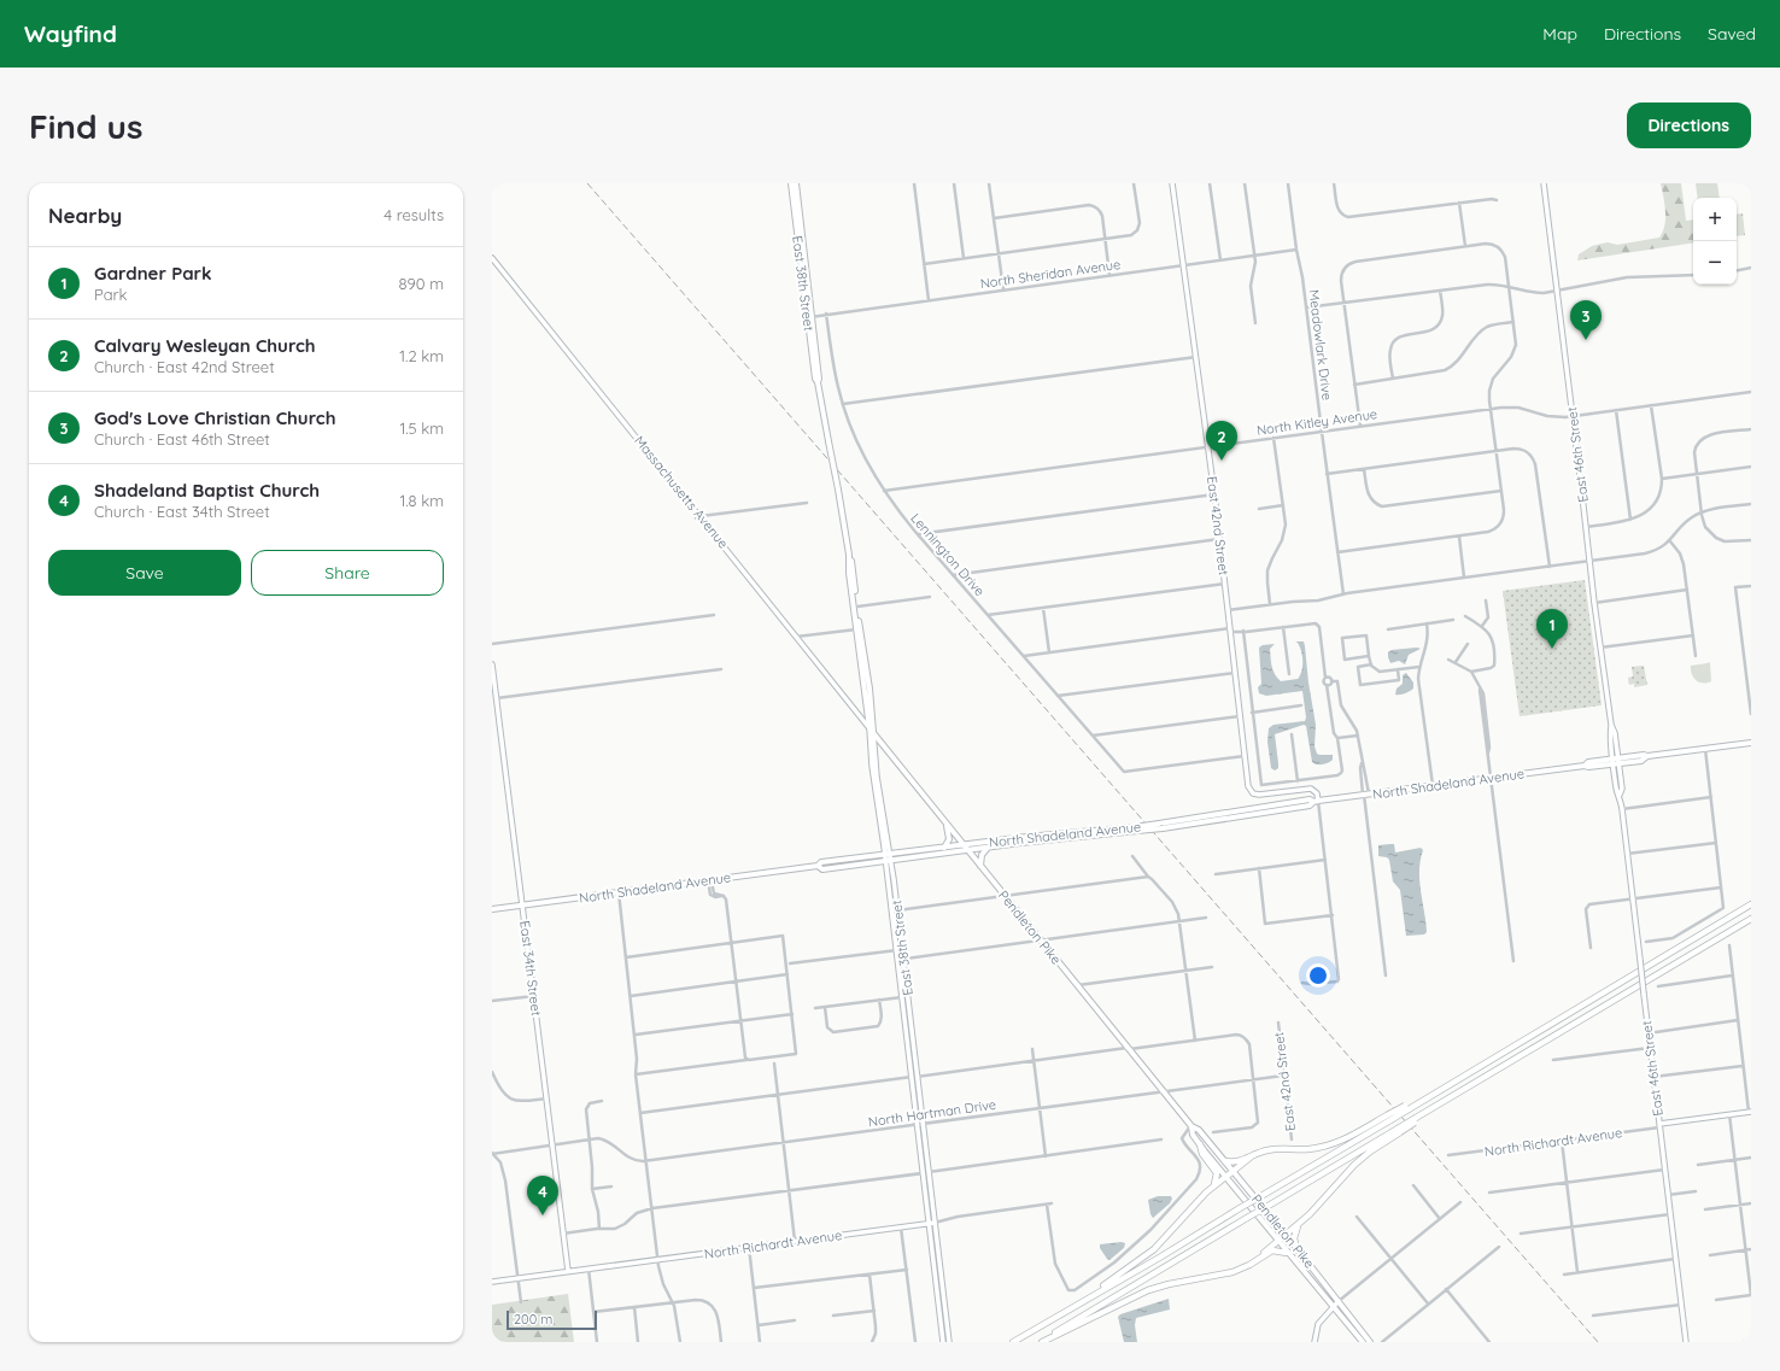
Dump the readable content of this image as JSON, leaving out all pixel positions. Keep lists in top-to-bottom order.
{
  "streets": {
    "main road": [
      "East 38th Street",
      "East 46th Street",
      "Massachusetts Avenue",
      "East 42nd Street",
      "North Shadeland Avenue",
      "Pendleton Pike",
      "East 34th Street",
      "North Richardt Avenue"
    ],
    "street": [
      "North Sheridan Avenue",
      "Meadowlark Drive",
      "North Kitley Avenue",
      "Lennington Drive",
      "North Hartman Drive"
    ]
  },
  "crossings": [
    ["North Sheridan Avenue", "East 38th Street"],
    ["North Sheridan Avenue", "Meadowlark Drive"],
    ["North Sheridan Avenue", "East 42nd Street"],
    ["North Sheridan Avenue", "Lennington Drive"],
    ["East 38th Street", "Massachusetts Avenue"],
    ["East 38th Street", "North Shadeland Avenue"],
    ["East 38th Street", "Pendleton Pike"],
    ["East 38th Street", "North Hartman Drive"],
    ["East 38th Street", "North Richardt Avenue"],
    ["Meadowlark Drive", "North Kitley Avenue"],
    ["North Kitley Avenue", "East 46th Street"],
    ["North Kitley Avenue", "East 42nd Street"],
    ["North Kitley Avenue", "Lennington Drive"],
    ["East 46th Street", "North Shadeland Avenue"],
    ["East 46th Street", "North Richardt Avenue"],
    ["Massachusetts Avenue", "Pendleton Pike"],
    ["East 42nd Street", "Lennington Drive"],
    ["East 42nd Street", "North Shadeland Avenue"],
    ["East 42nd Street", "North Hartman Drive"],
    ["North Shadeland Avenue", "Pendleton Pike"],
    ["North Shadeland Avenue", "East 34th Street"],
    ["Pendleton Pike", "North Hartman Drive"],
    ["East 34th Street", "North Richardt Avenue"]
  ],
  "scale_bar": "200 m",
  "page": {
    "header": "Wayfind",
    "nav": ["Map", "Directions", "Saved"],
    "buttons": [
      "Directions",
      ["Save", "Share"]
    ],
    "title": "Find us",
    "heading": ["Nearby", "4 results"],
    "map_buttons": ["+", "−"],
    "list": [
      {
        "mark": "1",
        "name": "Gardner Park",
        "note": "Park",
        "value": "890 m"
      },
      {
        "mark": "2",
        "name": "Calvary Wesleyan Church",
        "note": "Church · East 42nd Street",
        "value": "1.2 km"
      },
      {
        "mark": "3",
        "name": "God's Love Christian Church",
        "note": "Church · East 46th Street",
        "value": "1.5 km"
      },
      {
        "mark": "4",
        "name": "Shadeland Baptist Church",
        "note": "Church · East 34th Street",
        "value": "1.8 km"
      }
    ],
    "pins": [
      "3",
      "2",
      "1",
      "4"
    ],
    "scale": "200 m"
  }
}
